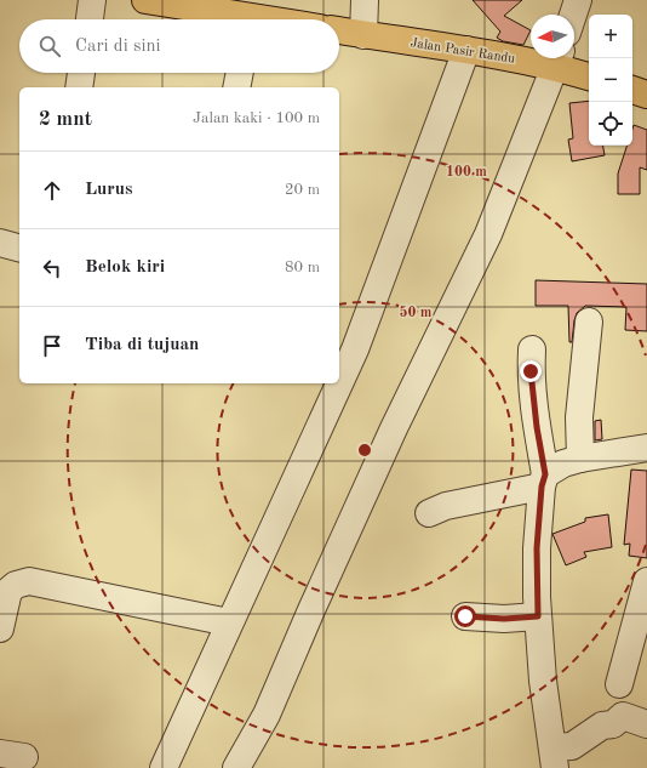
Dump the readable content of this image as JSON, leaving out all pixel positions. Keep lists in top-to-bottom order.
{
  "streets": {
    "main road": ["Jalan Pasir Randu"]
  },
  "north": "left",
  "page": {
    "map_buttons": ["+", "−"],
    "search": "Cari di sini",
    "heading": ["2 mnt", "Jalan kaki · 100 m"],
    "list": [
      ["Lurus", "20 m"],
      ["Belok kiri", "80 m"],
      "Tiba di tujuan"
    ]
  },
  "rings": ["100 m", "50 m"]
}
